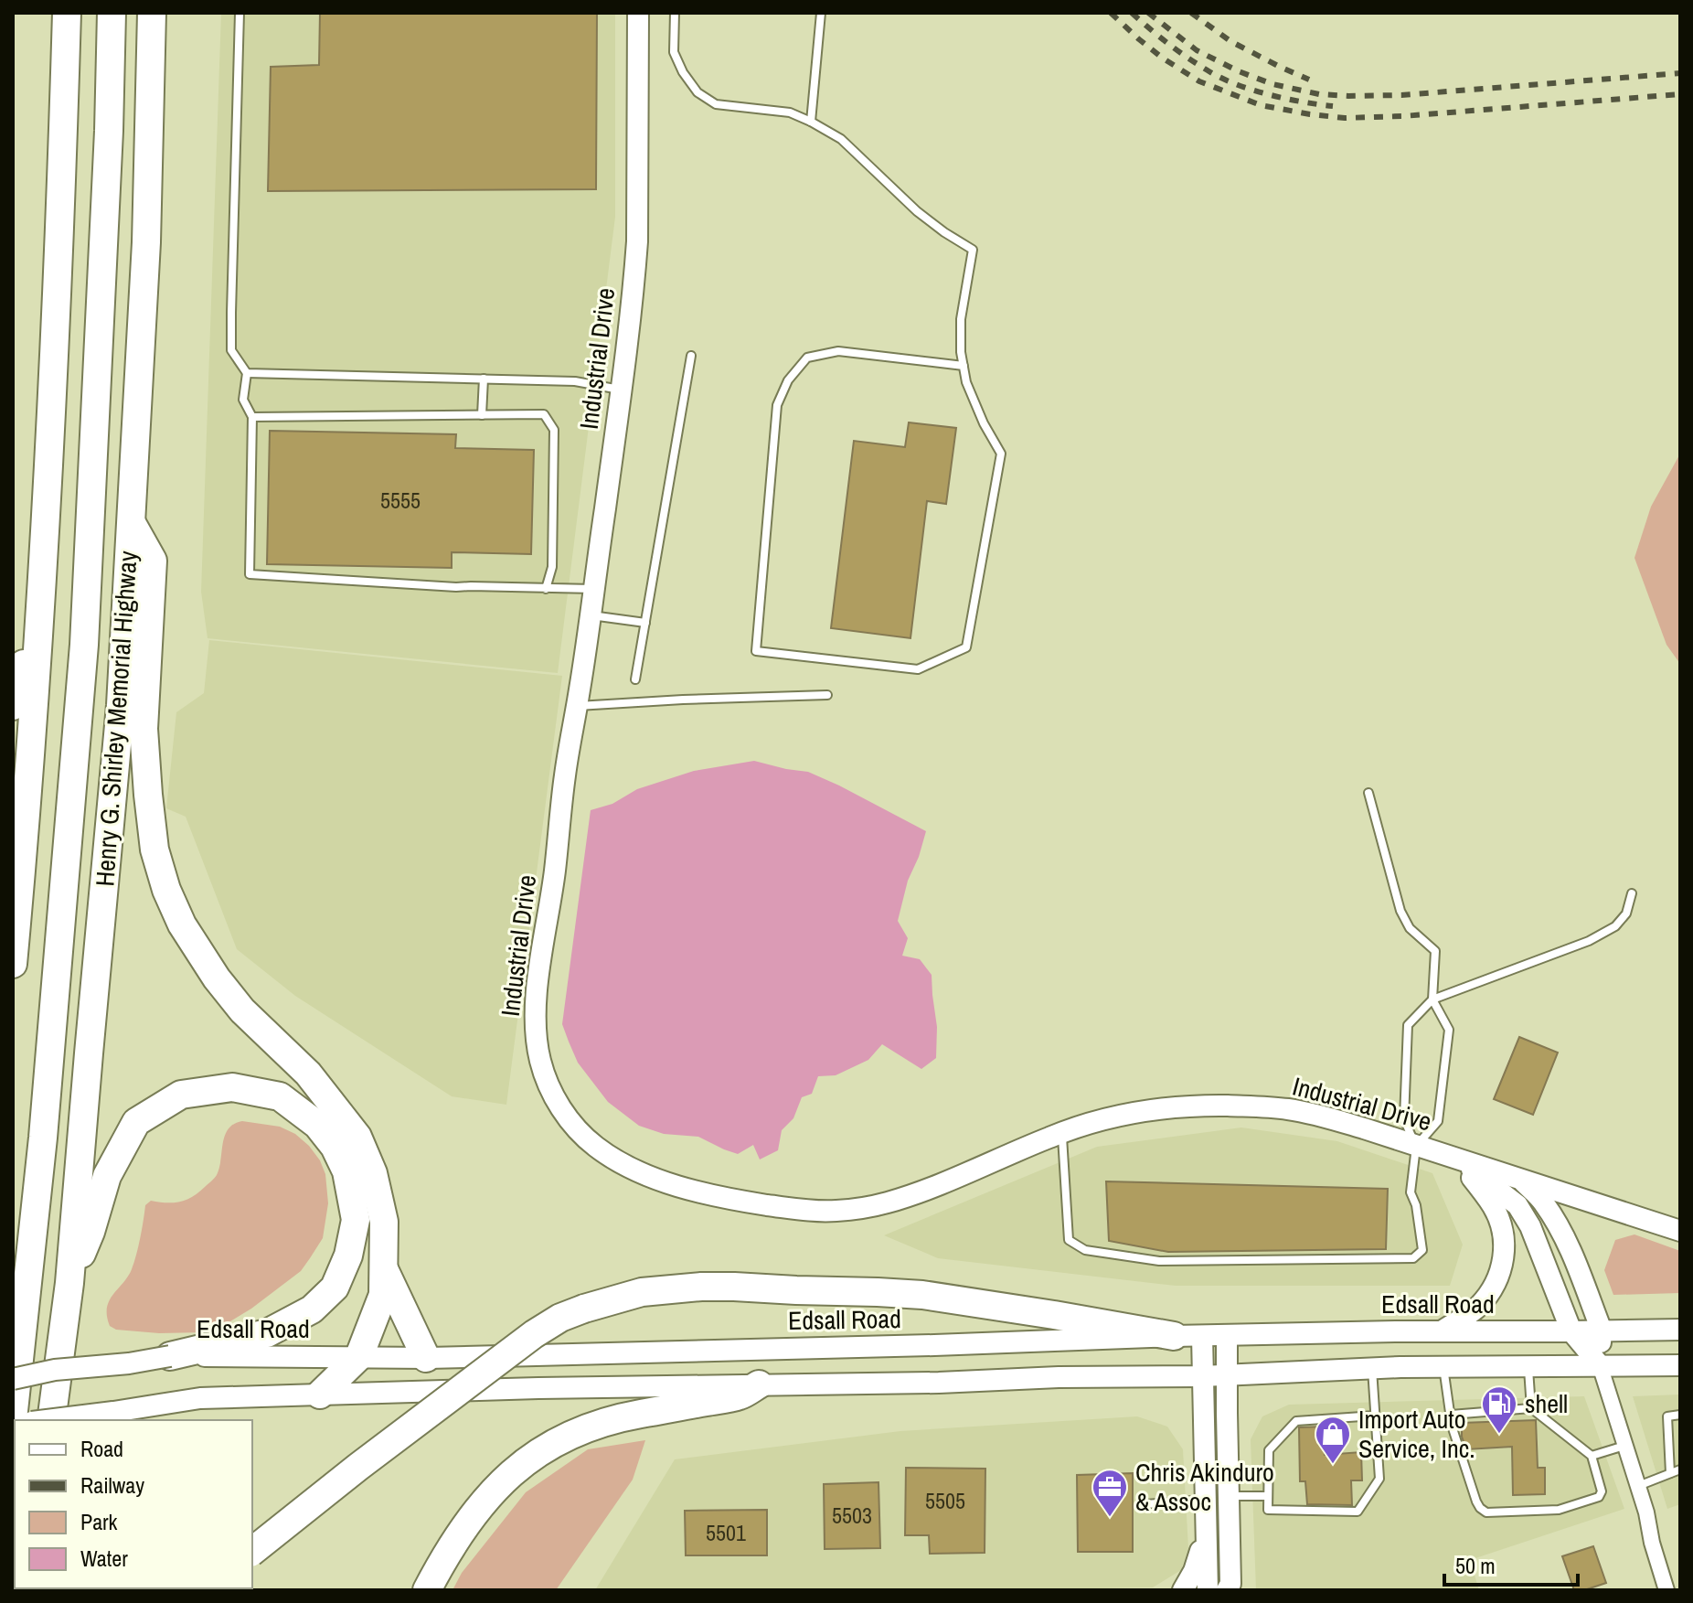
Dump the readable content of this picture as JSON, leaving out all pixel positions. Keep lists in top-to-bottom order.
{
  "streets": {
    "highway": ["Henry G. Shirley Memorial Highway"],
    "main road": ["Industrial Drive", "Edsall Road"]
  },
  "crossings": [
    ["Industrial Drive", "Edsall Road"]
  ],
  "places": {
    "fuel station": ["shell"],
    "shop": ["Import Auto Service, Inc."],
    "office": ["Chris Akinduro & Assoc"]
  },
  "house_numbers": [
    "5555",
    "5505",
    "5503",
    "5501"
  ],
  "legend": [
    "Road",
    "Railway",
    "Park",
    "Water"
  ],
  "scale_bar": "50 m"
}
